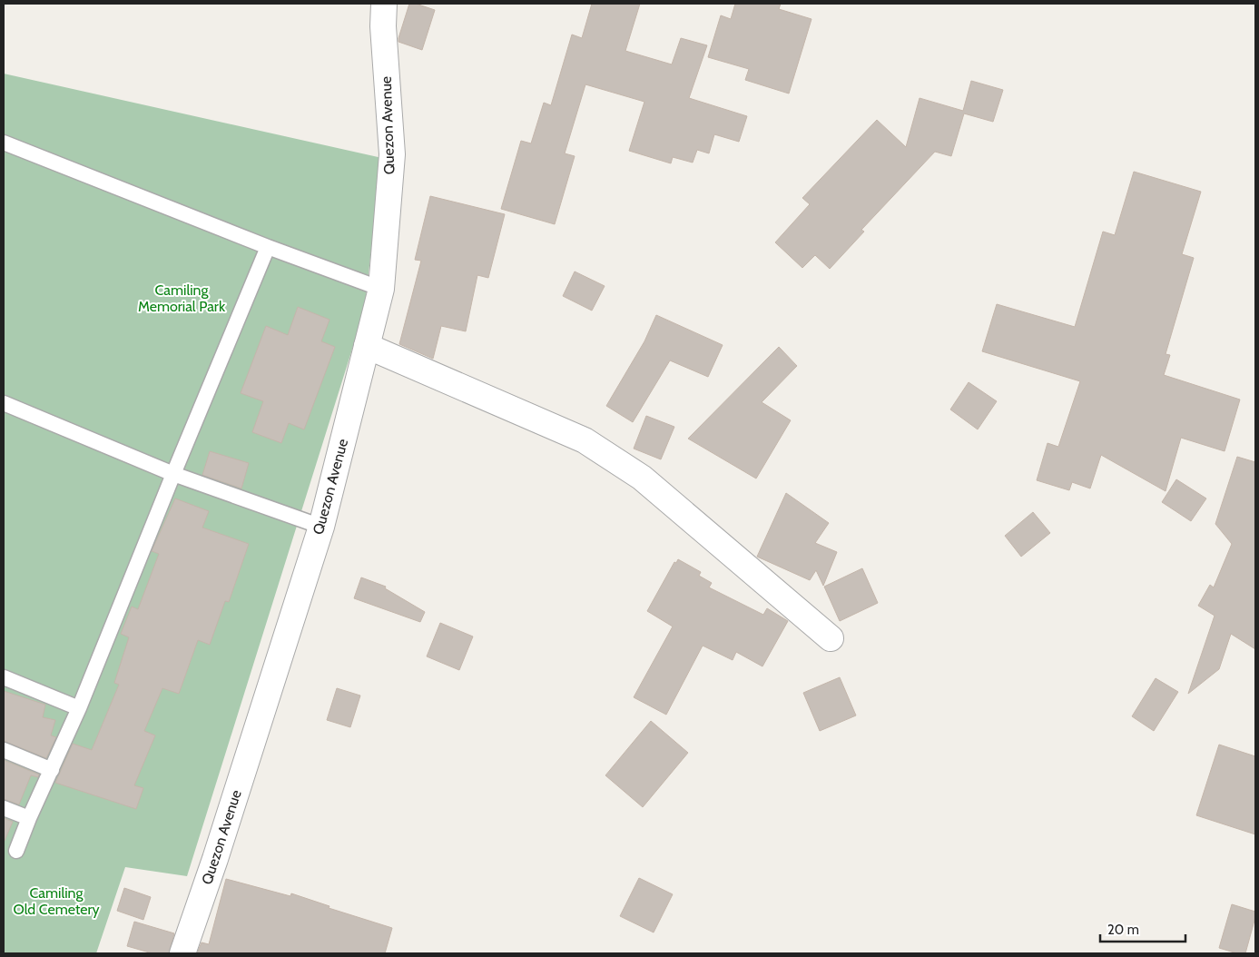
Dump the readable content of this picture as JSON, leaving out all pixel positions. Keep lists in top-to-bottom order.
{
  "streets": {
    "street": ["Quezon Avenue"]
  },
  "parks": ["Camiling Memorial Park", "Camiling Old Cemetery"],
  "scale_bar": "20 m"
}
